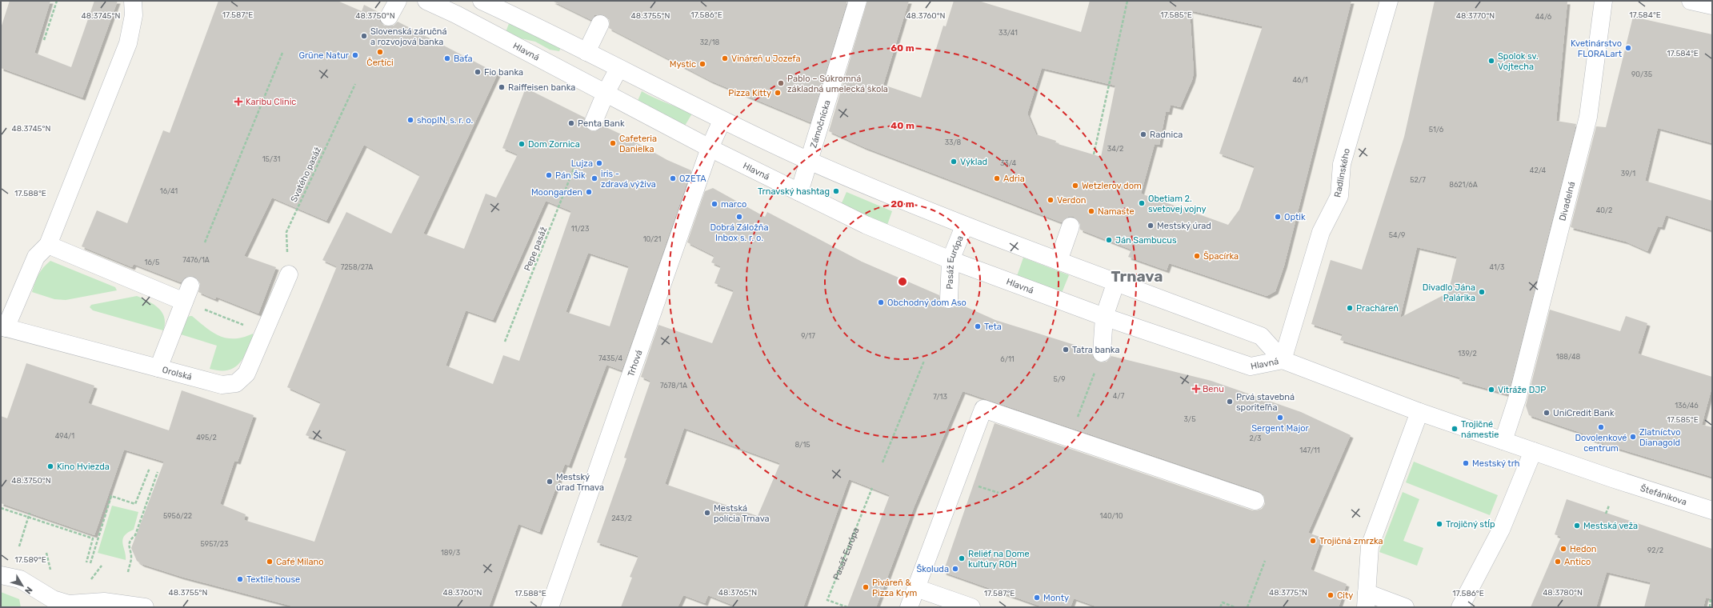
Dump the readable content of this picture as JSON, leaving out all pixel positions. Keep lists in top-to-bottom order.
{
  "streets": {
    "street": [
      "Hlavná",
      "Zámočnícka",
      "Radlinského",
      "Divadelná",
      "Pasáž Európa",
      "Trhová",
      "Orolská",
      "Štefánikova"
    ],
    "path": ["Svatého pasáž", "Pepe pasáž"]
  },
  "crossings": [
    ["Hlavná", "Zámočnícka"],
    ["Hlavná", "Radlinského"],
    ["Hlavná", "Pasáž Európa"],
    ["Hlavná", "Trhová"],
    ["Svatého pasáž", "Orolská"]
  ],
  "districts": ["Trnava"],
  "places": {
    "other": [
      "Slovenská záručná a rozvojová banka",
      "Kvetinárstvo FLORALart",
      "Čertíci",
      "Grüne Natur",
      "Baťa",
      "Vináreň u Jozefa",
      "Spolok sv. Vojtecha",
      "Mystic",
      "Fio banka",
      "Pablo – Súkromná základná umelecká škola",
      "Raiffeisen banka",
      "Pizza Kitty",
      "shopIN, s. r. o.",
      "Penta Bank",
      "Radnica",
      "Cafeteria Danielka",
      "Dom Zornica",
      "Výklad",
      "Lujza",
      "Pán Šik",
      "iris - zdravá výživa",
      "OZETA",
      "Adria",
      "Wetzlerov dom",
      "Trnavský hashtag",
      "Moongarden",
      "Verdon",
      "Obetiam 2. svetovej vojny",
      "marco",
      "Namaste",
      "Dobrá Záložňa Inbox s. r. o.",
      "Optik",
      "Mestský úrad",
      "Ján Sambucus",
      "Špacírka",
      "Divadlo Jána Palárika",
      "Obchodný dom Aso",
      "Pracháreň",
      "Teta",
      "Tatra banka",
      "Vitráže DJP",
      "Prvá stavebná sporiteľňa",
      "UniCredit Bank",
      "Sergent Major",
      "Dovolenkové centrum",
      "Trojičné námestie",
      "Zlatníctvo Dianagold",
      "Mestský trh",
      "Kino Hviezda",
      "Mestský úrad Trnava",
      "Mestská polícia Trnava",
      "Trojičný stĺp",
      "Mestská veža",
      "Trojičná zmrzka",
      "Hedon",
      "Reliéf na Dome kultúry ROH",
      "Café Milano",
      "Antico",
      "Školuda",
      "Textile house",
      "Piváreň & Pizza Krym",
      "City",
      "Monty"
    ],
    "health": ["Karibu Clinic", "Benu"]
  },
  "house_numbers": [
    "44/6",
    "33/41",
    "32/18",
    "90/35",
    "46/1",
    "51/6",
    "33/8",
    "34/2",
    "15/31",
    "33/4",
    "42/4",
    "39/1",
    "52/7",
    "8621/6A",
    "16/41",
    "40/2",
    "11/23",
    "54/9",
    "10/21",
    "7476/1A",
    "16/5",
    "7258/27A",
    "41/3",
    "9/17",
    "139/2",
    "188/48",
    "7435/4",
    "6/11",
    "5/9",
    "7678/1A",
    "4/7",
    "7/13",
    "136/46",
    "3/5",
    "494/1",
    "495/2",
    "2/3",
    "8/15",
    "147/11",
    "5956/22",
    "140/10",
    "243/2",
    "5957/23",
    "92/2",
    "189/3"
  ],
  "north": "bottom right",
  "coordinates": [
    "17.584°E",
    "17.587°E",
    "17.586°E",
    "17.585°E",
    "48.3745°N",
    "48.3750°N",
    "48.3755°N",
    "48.3760°N",
    "48.3770°N",
    "17.588°E",
    "17.589°E",
    "48.3765°N",
    "48.3775°N",
    "48.3780°N"
  ],
  "rings": ["60 m", "40 m", "20 m"]
}
